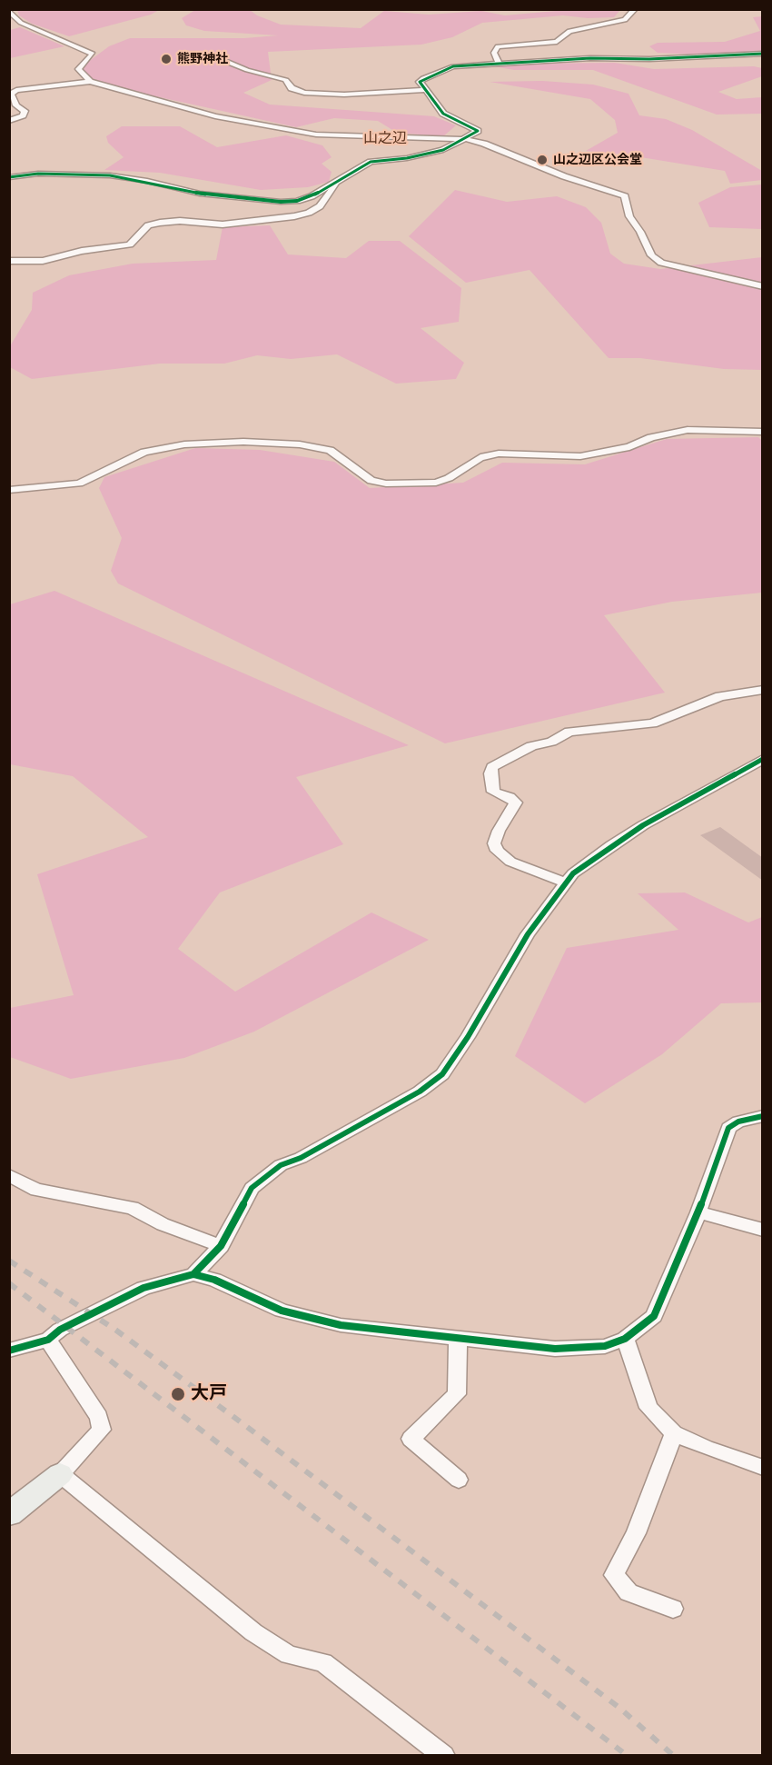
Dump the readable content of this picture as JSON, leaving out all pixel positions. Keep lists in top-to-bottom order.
{
  "districts": ["山之辺"],
  "places": ["熊野神社", "山之辺区公会堂", "大戸"]
}
